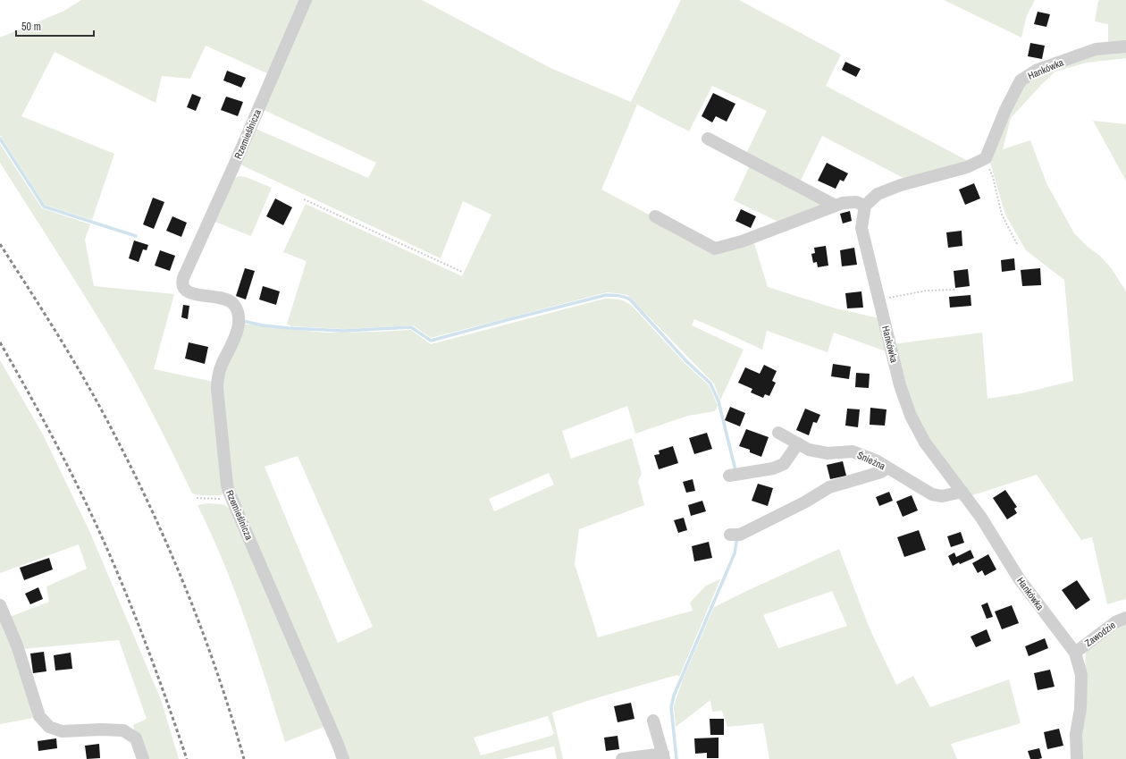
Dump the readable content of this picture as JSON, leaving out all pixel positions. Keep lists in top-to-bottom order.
{
  "streets": {
    "street": [
      "Hankówka",
      "Rzemieślnicza",
      "Śnieżna",
      "Zawodzie"
    ]
  },
  "crossings": [
    ["Hankówka", "Śnieżna"],
    ["Hankówka", "Zawodzie"]
  ],
  "scale_bar": "50 m"
}
